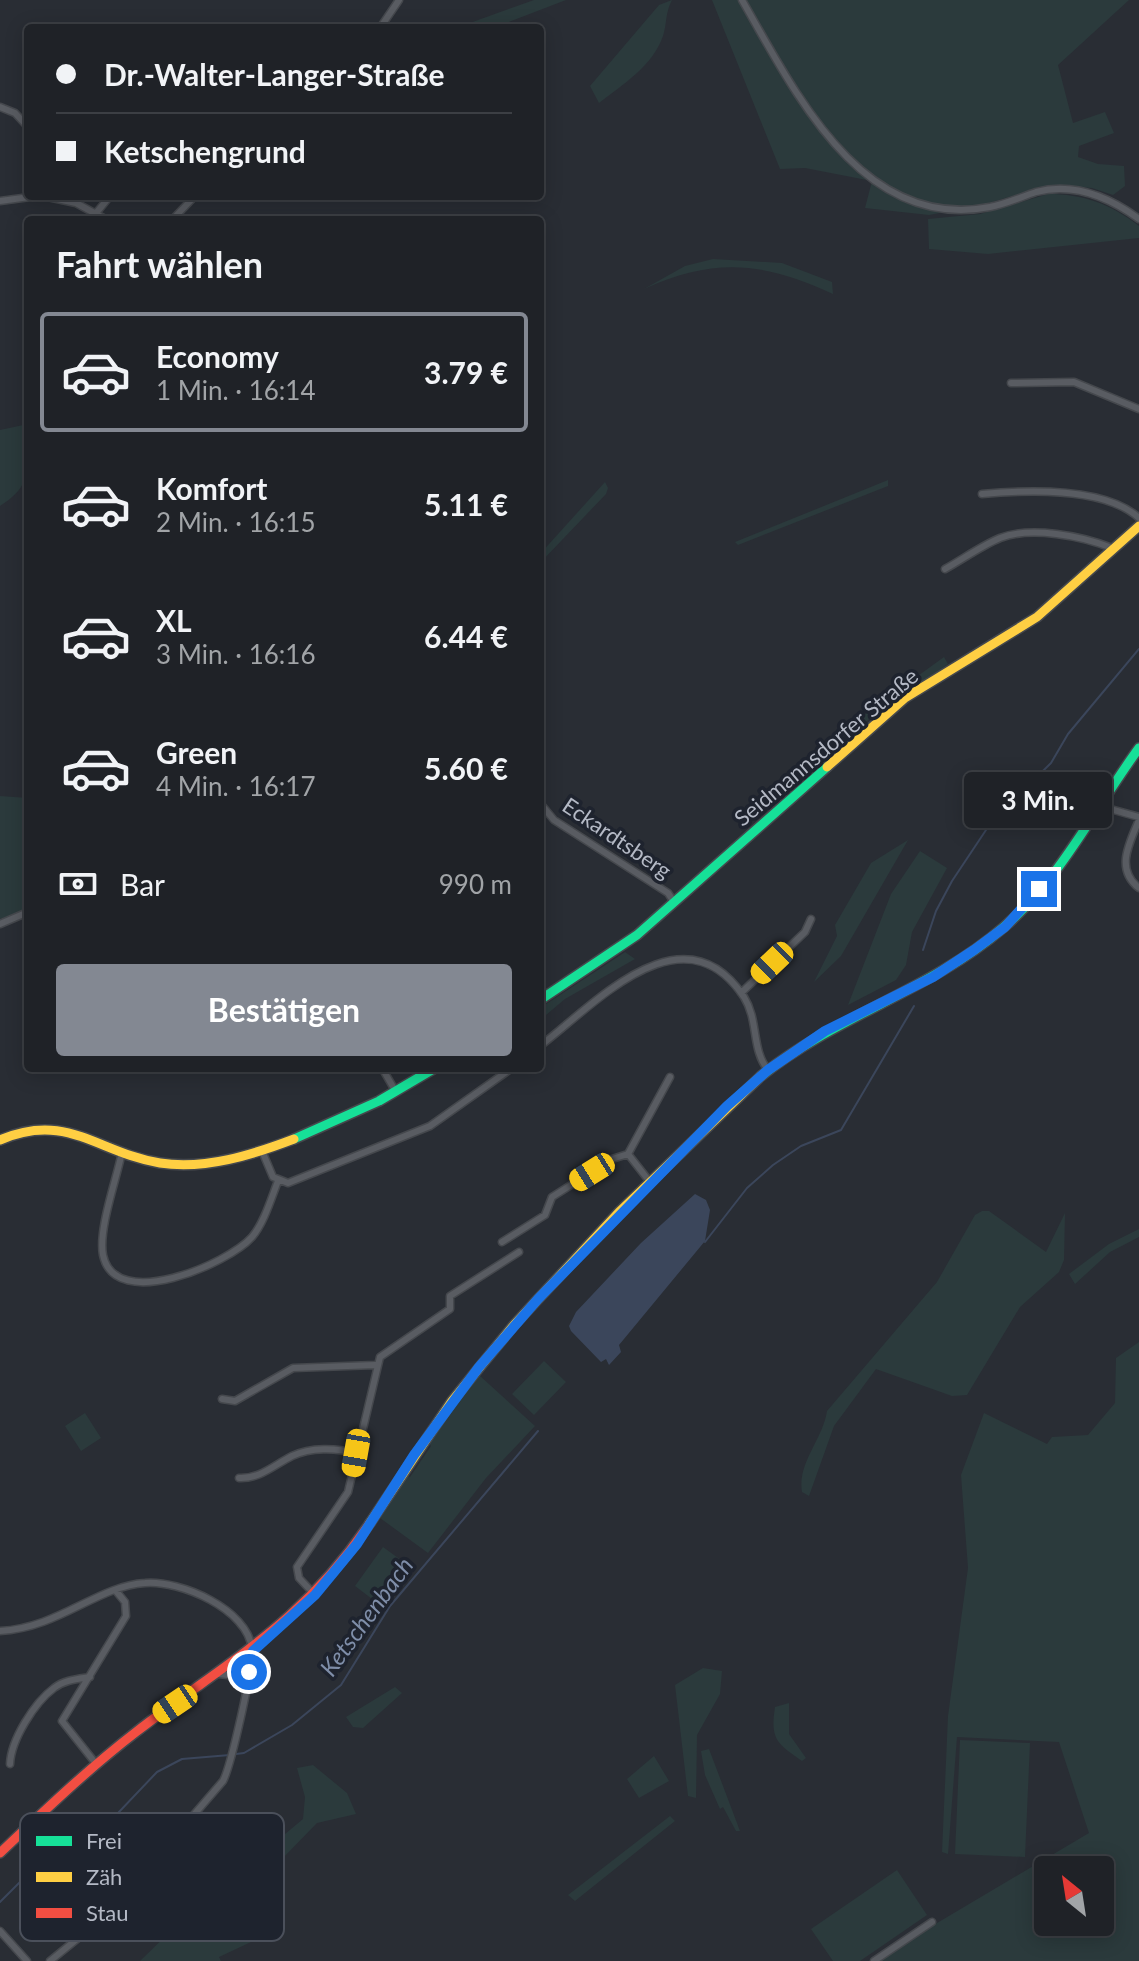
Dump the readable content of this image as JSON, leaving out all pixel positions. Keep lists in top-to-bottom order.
{
  "streets": {
    "street": ["Seidmannsdorfer Straße", "Eckardtsberg"]
  },
  "crossings": [
    ["Seidmannsdorfer Straße", "Eckardtsberg"]
  ],
  "water": ["Ketschenbach"],
  "legend": ["Frei", "Zäh", "Stau"],
  "north": "top left",
  "page": {
    "banner": ["Dr.-Walter-Langer-Straße", "Ketschengrund"],
    "heading": "Fahrt wählen",
    "list": [
      {
        "name": "Economy",
        "note": "1 Min. · 16:14",
        "value": "3.79 €"
      },
      {
        "name": "Komfort",
        "note": "2 Min. · 16:15",
        "value": "5.11 €"
      },
      {
        "name": "XL",
        "note": "3 Min. · 16:16",
        "value": "6.44 €"
      },
      {
        "name": "Green",
        "note": "4 Min. · 16:17",
        "value": "5.60 €"
      }
    ],
    "bubble": "3 Min.",
    "pay": ["Bar", "990 m"],
    "buttons": "Bestätigen"
  }
}
